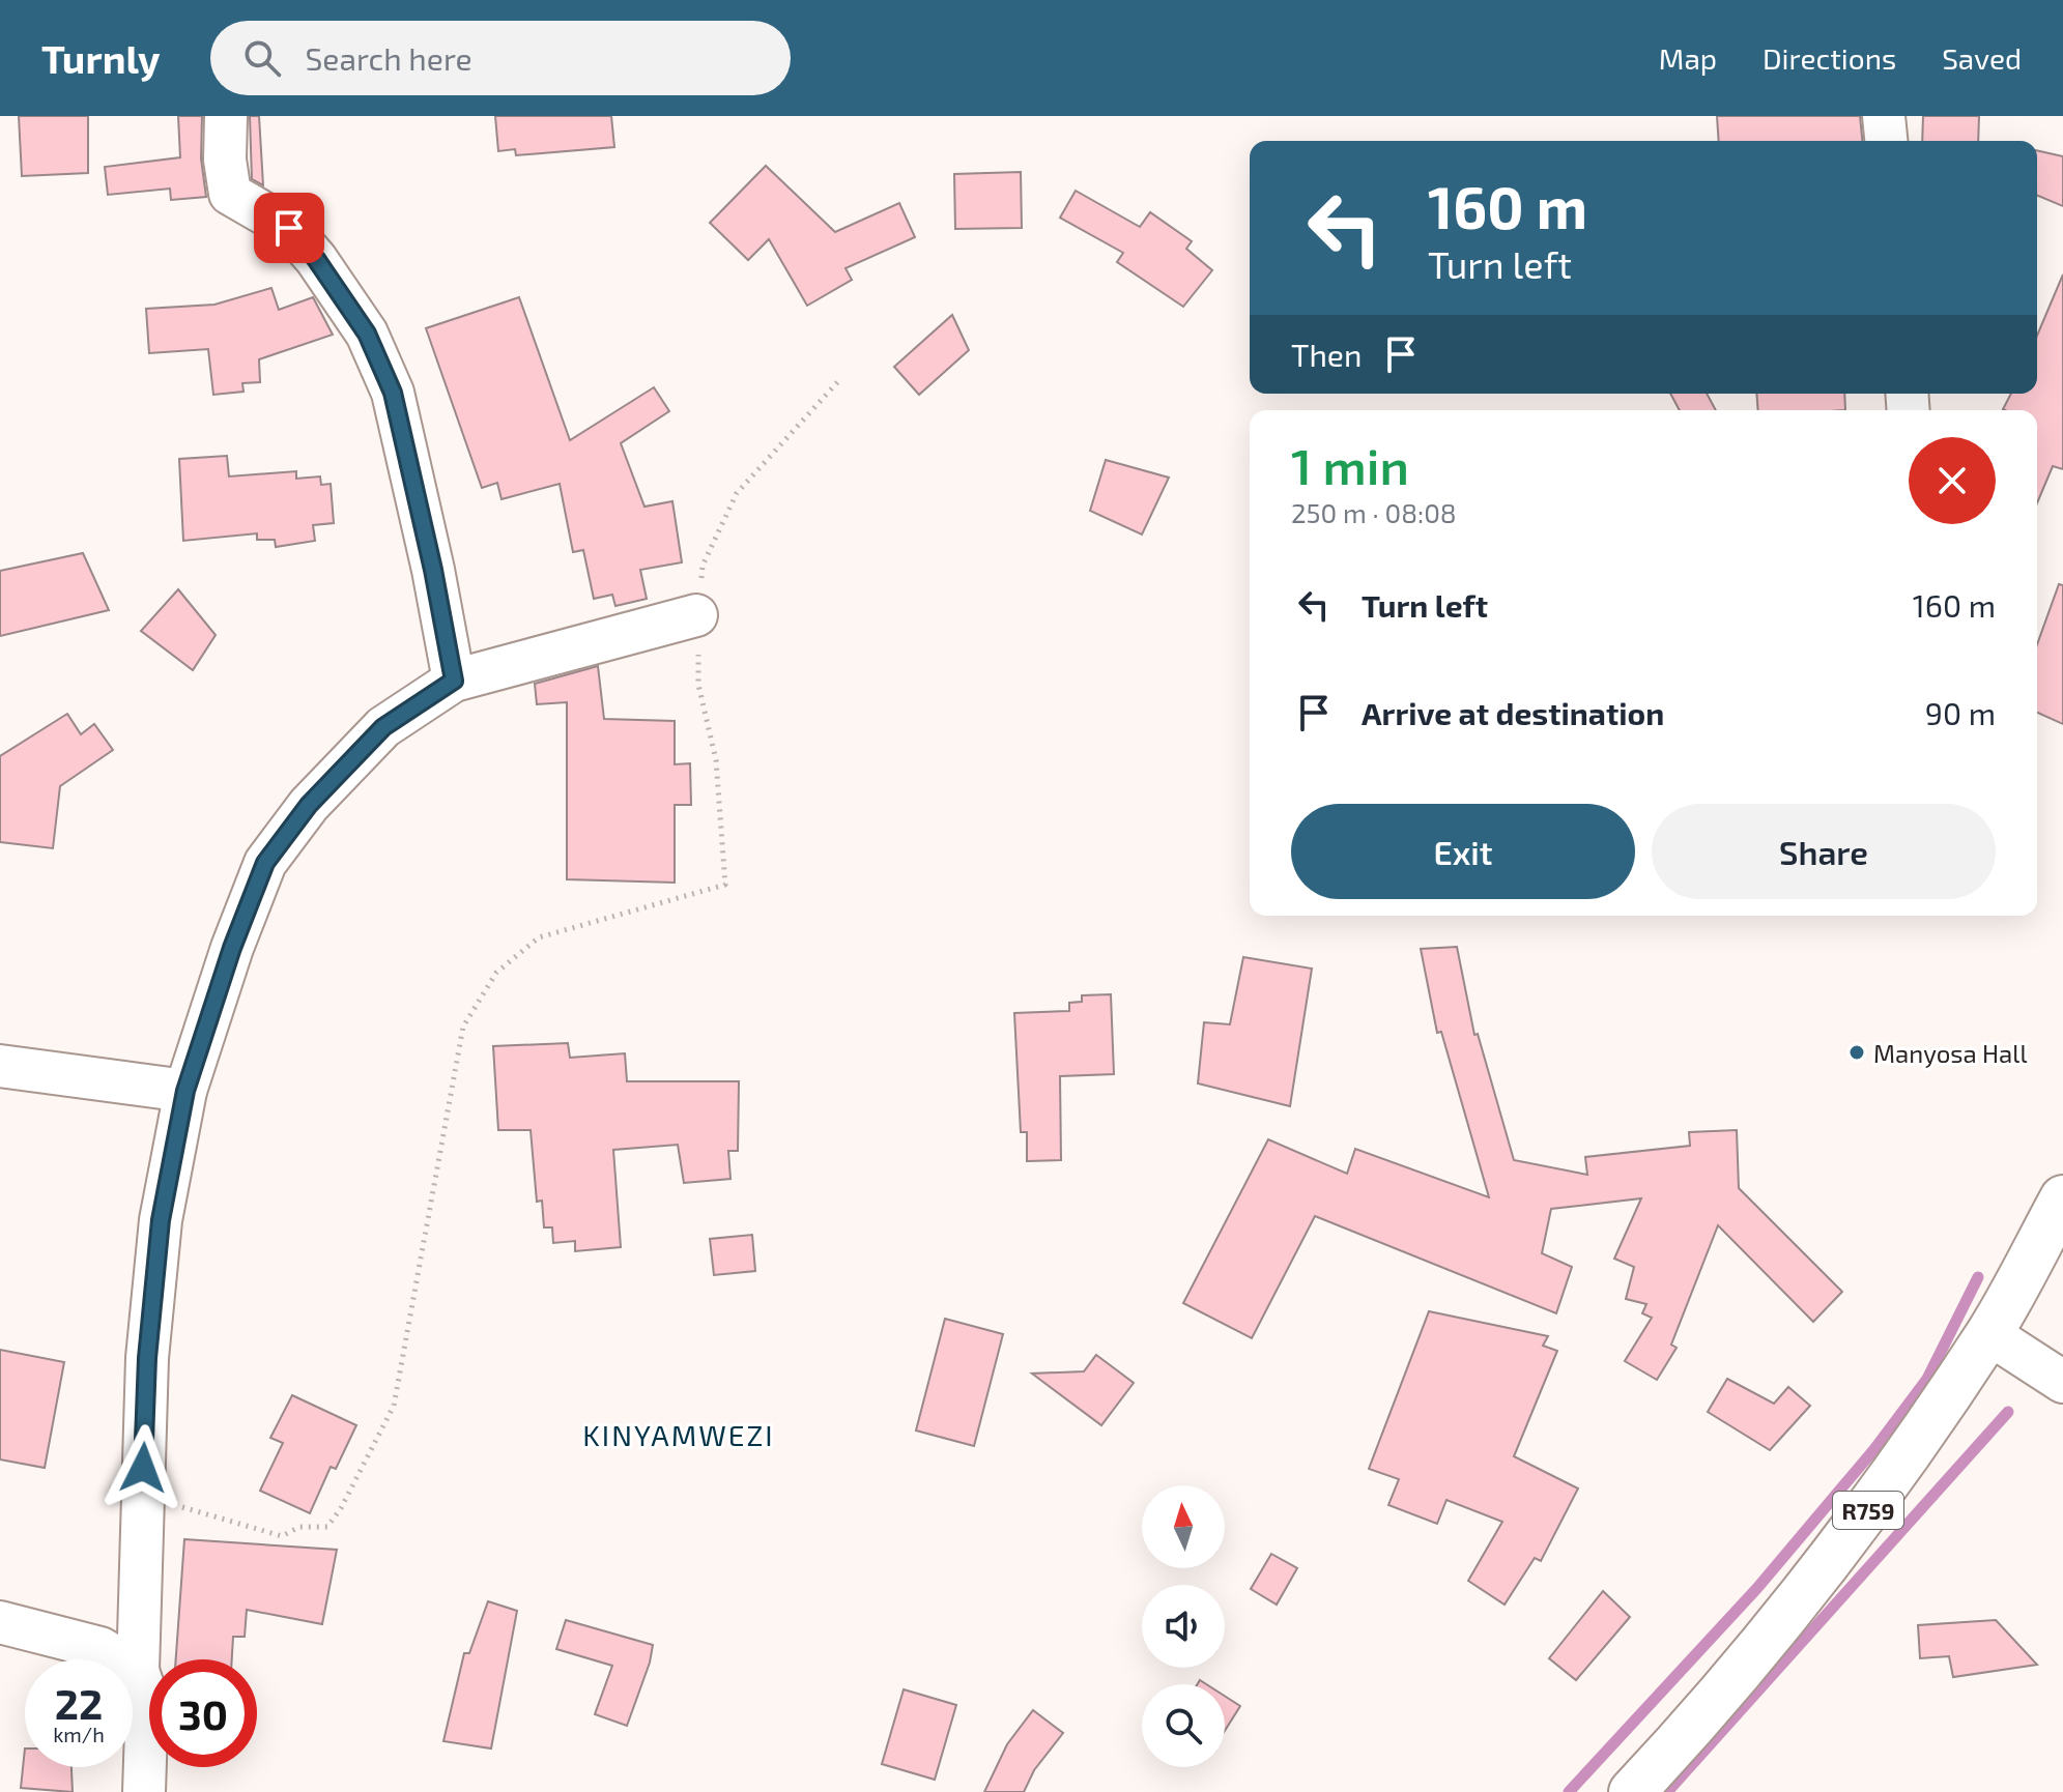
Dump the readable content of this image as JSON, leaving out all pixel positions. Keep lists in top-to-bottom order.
{
  "streets": {
    "main road": ["R759"]
  },
  "districts": ["KINYAMWEZI"],
  "places": ["Manyosa Hall"],
  "north": "top",
  "page": {
    "header": "Turnly",
    "search": "Search here",
    "nav": ["Map", "Directions", "Saved"],
    "turn": ["160 m", "Turn left"],
    "then": "Then",
    "heading": ["1 min", "250 m · 08:08"],
    "list": [
      {
        "name": "Turn left",
        "value": "160 m"
      },
      {
        "name": "Arrive at destination",
        "value": "90 m"
      }
    ],
    "buttons": ["Exit", "Share"],
    "speed": "22 km/h",
    "limit": "30"
  }
}
